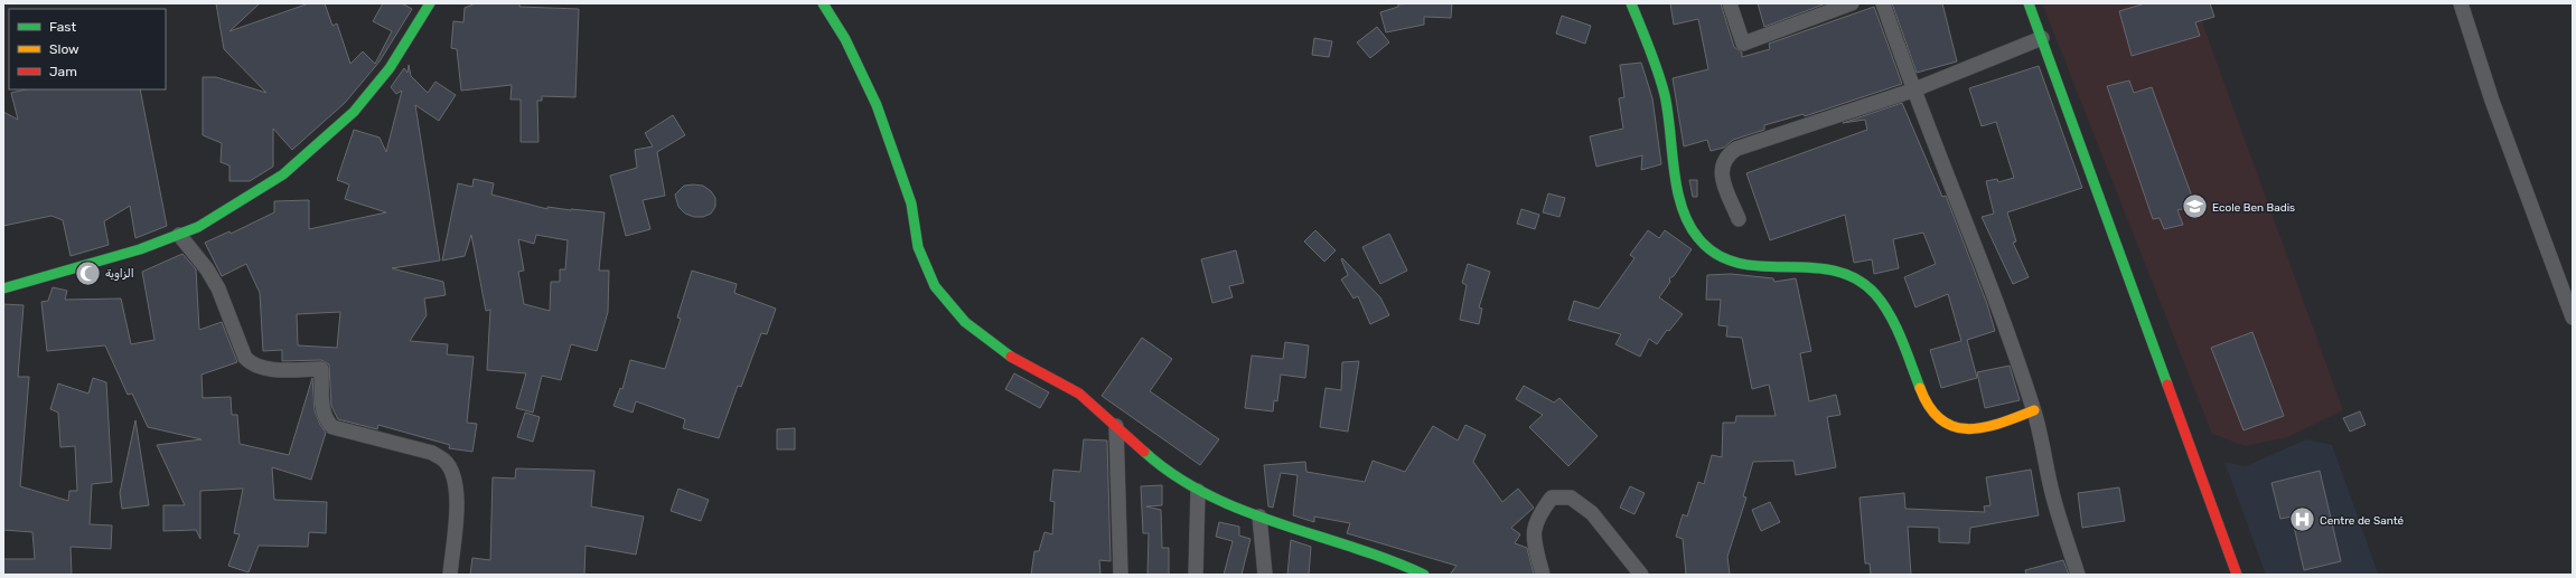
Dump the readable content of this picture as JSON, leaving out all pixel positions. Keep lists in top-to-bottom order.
{
  "places": {
    "school or university": ["Ecole Ben Badis"],
    "mosque": ["الزاوية"],
    "hospital": ["Centre de Santé"]
  },
  "legend": ["Fast", "Slow", "Jam"]
}
